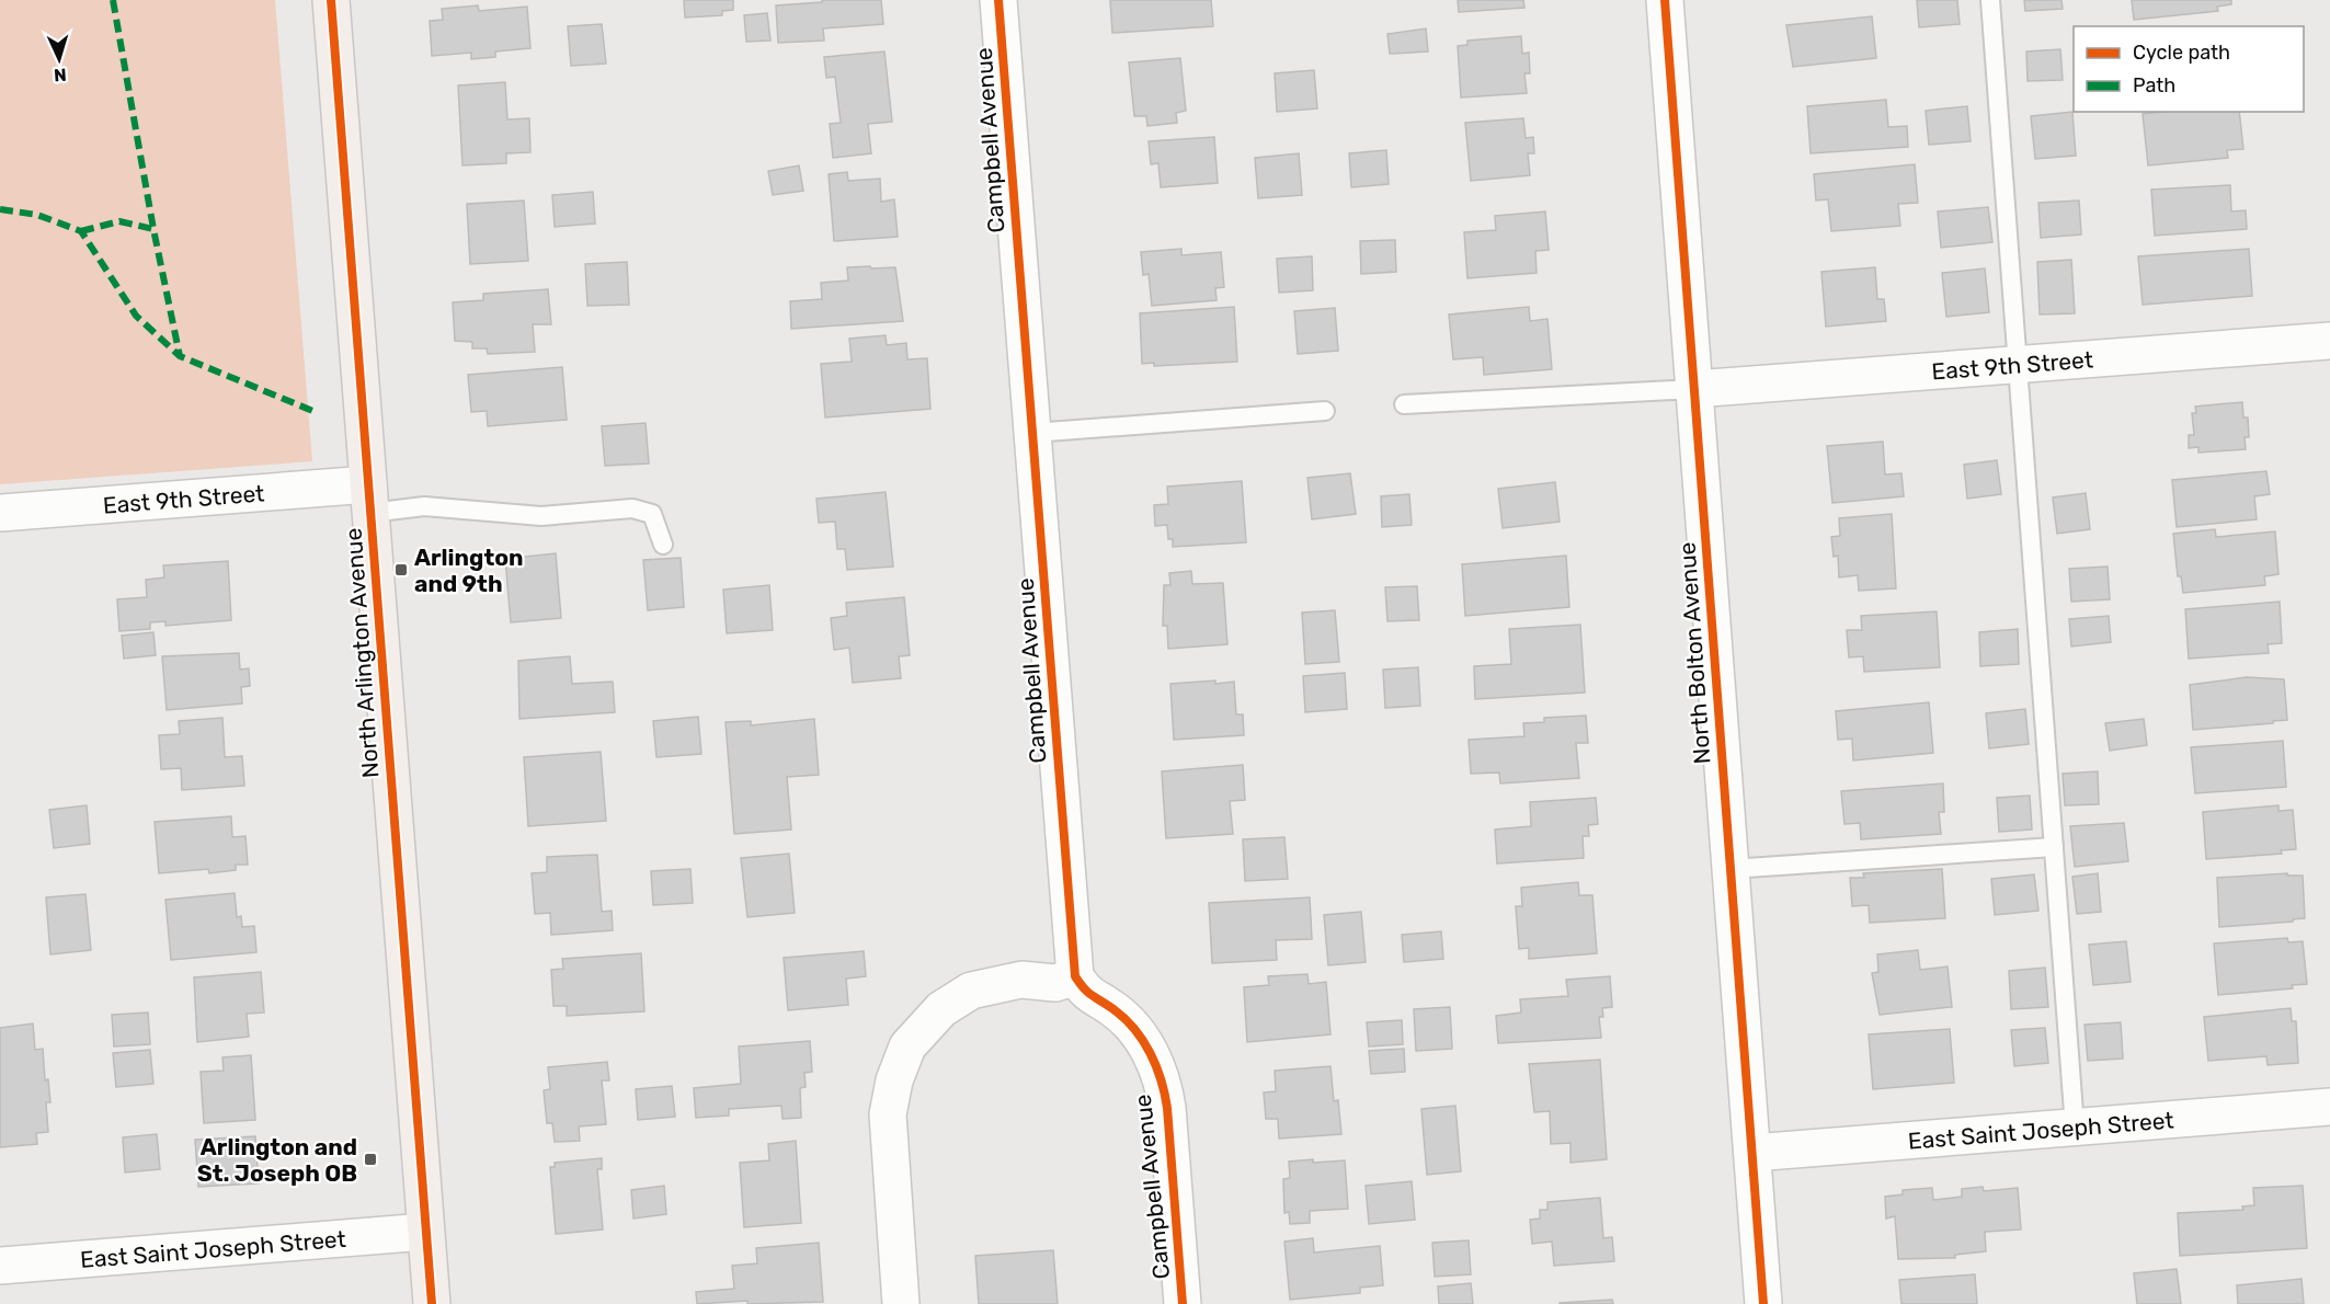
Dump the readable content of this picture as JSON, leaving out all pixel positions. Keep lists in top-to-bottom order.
{
  "streets": {
    "main road": ["North Arlington Avenue"],
    "street": [
      "Campbell Avenue",
      "East 9th Street",
      "North Bolton Avenue",
      "East Saint Joseph Street"
    ]
  },
  "crossings": [
    ["East 9th Street", "North Arlington Avenue"],
    ["East 9th Street", "North Bolton Avenue"],
    ["North Arlington Avenue", "East Saint Joseph Street"],
    ["North Bolton Avenue", "East Saint Joseph Street"]
  ],
  "places": {
    "transit": ["Arlington and 9th", "Arlington and St. Joseph OB"]
  },
  "legend": ["Cycle path", "Path"],
  "north": "bottom"
}
